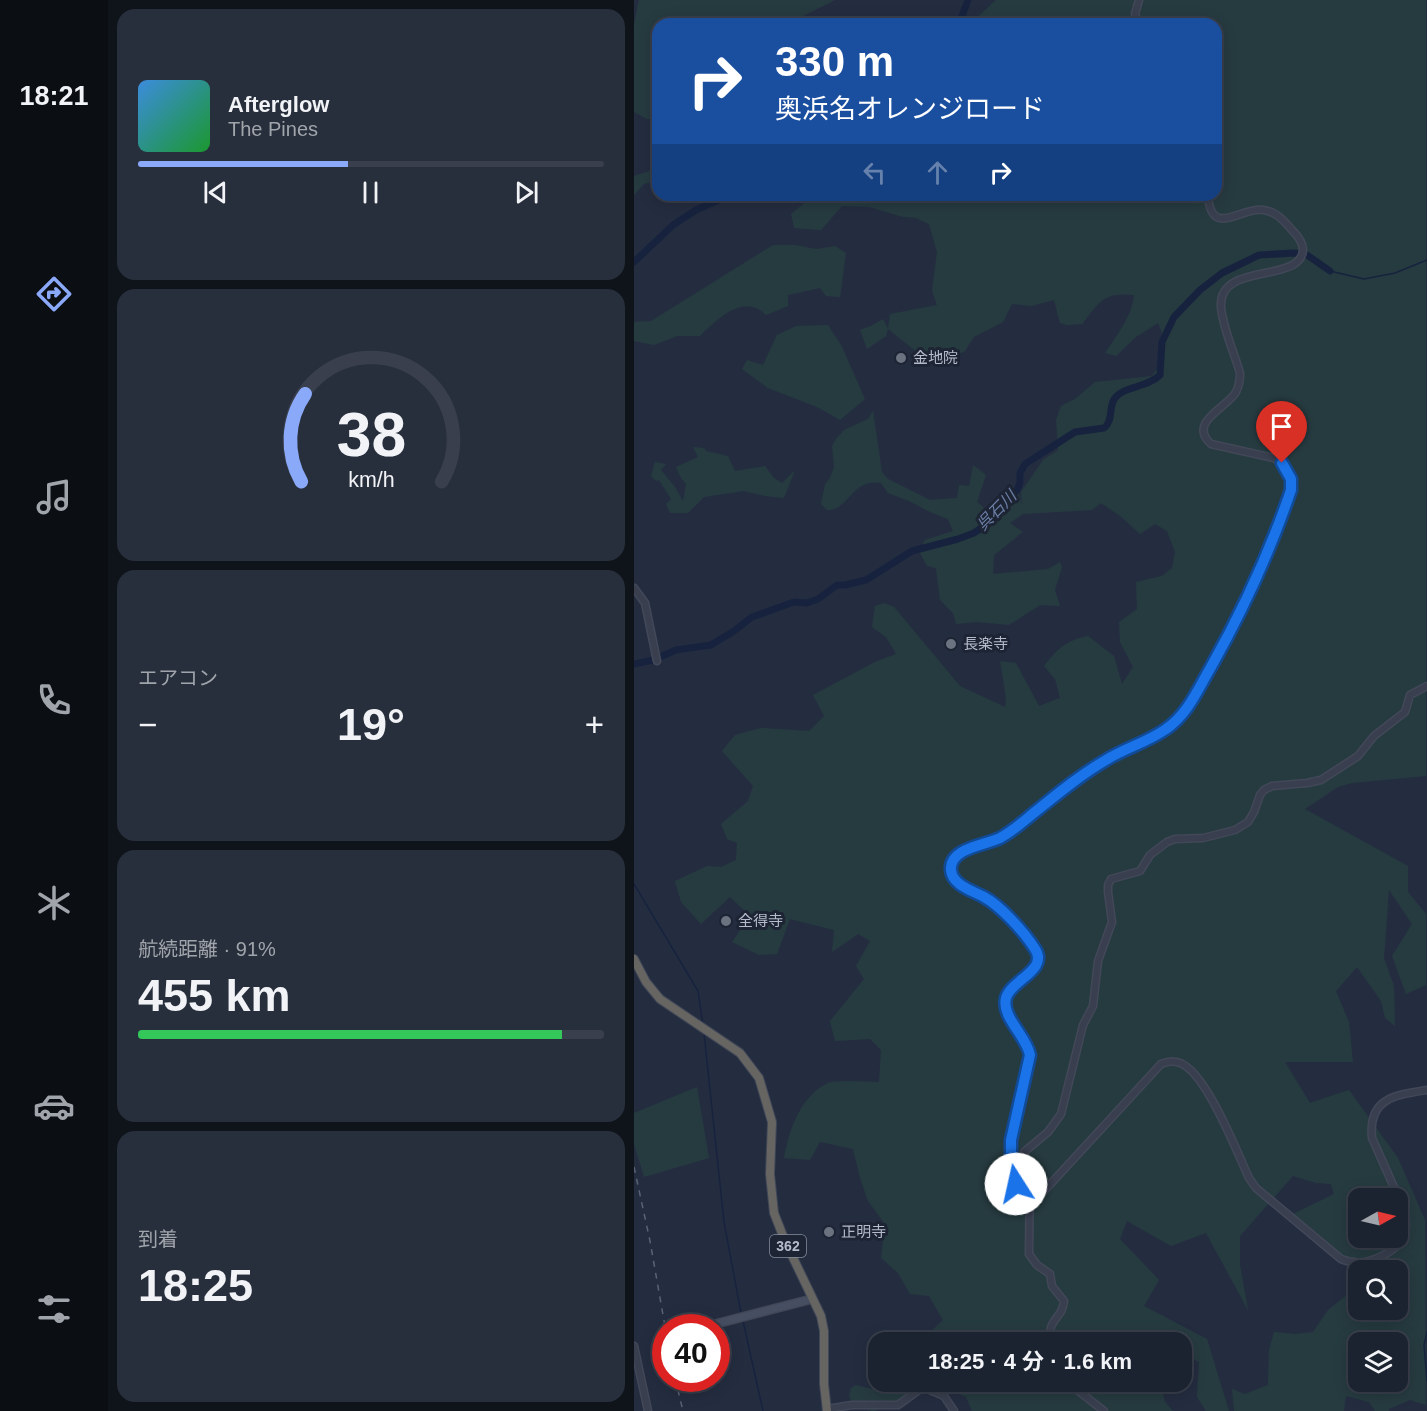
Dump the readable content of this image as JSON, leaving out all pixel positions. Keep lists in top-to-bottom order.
{
  "streets": {
    "highway": ["362"]
  },
  "water": ["呉石川"],
  "places": [
    "金地院",
    "長楽寺",
    "全得寺",
    "正明寺"
  ],
  "north": "right",
  "page": {
    "tabs": "18:21",
    "turn": ["330 m", "奥浜名オレンジロード"],
    "song": ["Afterglow", "The Pines"],
    "tile": [
      "エアコン",
      ["航続距離 · 91%", "455 km"],
      ["到着", "18:25"]
    ],
    "heat": ["−", "19°", "+"],
    "limit": "40",
    "trip": "18:25 · 4 分 · 1.6 km",
    "gauge": ["38", "km/h"]
  }
}
